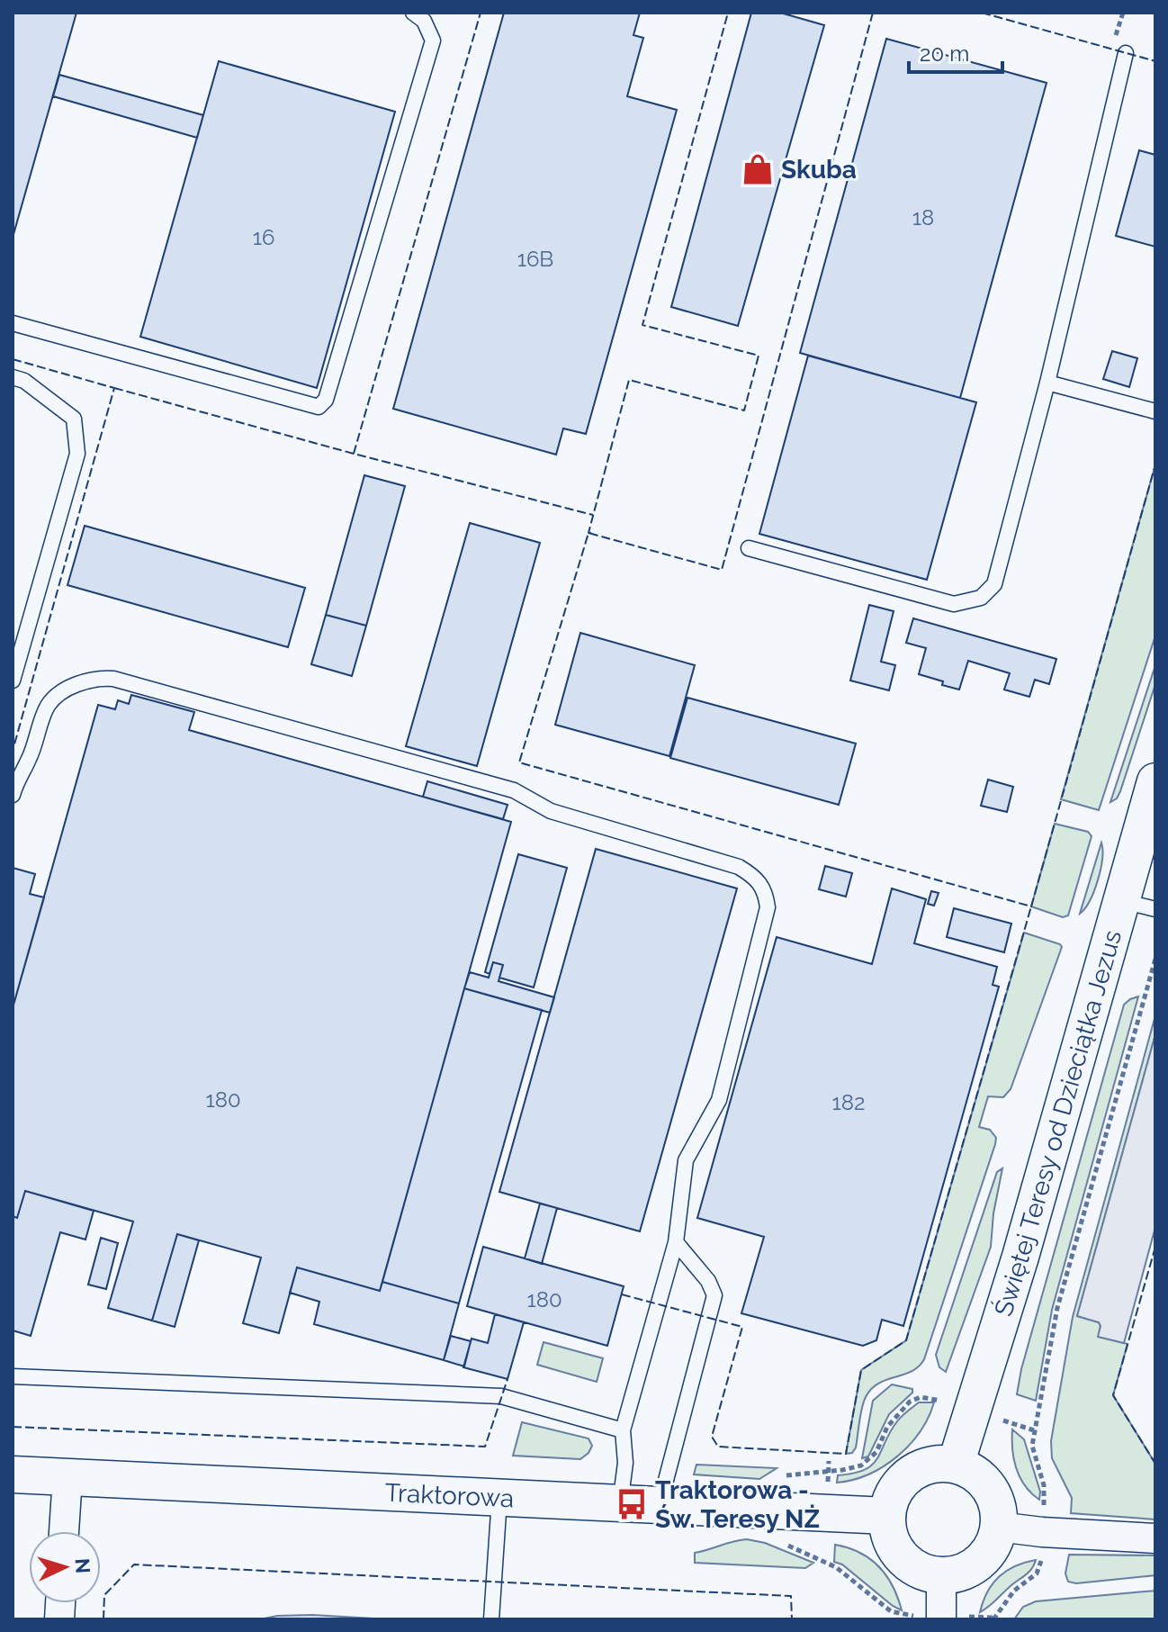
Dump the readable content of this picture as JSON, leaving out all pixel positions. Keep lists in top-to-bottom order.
{
  "streets": {
    "street": ["Świętej Teresy od Dzieciątka Jezus", "Traktorowa"]
  },
  "crossings": [
    ["Świętej Teresy od Dzieciątka Jezus", "Traktorowa"]
  ],
  "places": {
    "shop": ["Skuba"],
    "bus stop": ["Traktorowa - Św. Teresy NŻ"]
  },
  "house_numbers": [
    "18",
    "16",
    "16B",
    "180",
    "182",
    "180"
  ],
  "scale_bar": "20 m",
  "north": "right"
}
